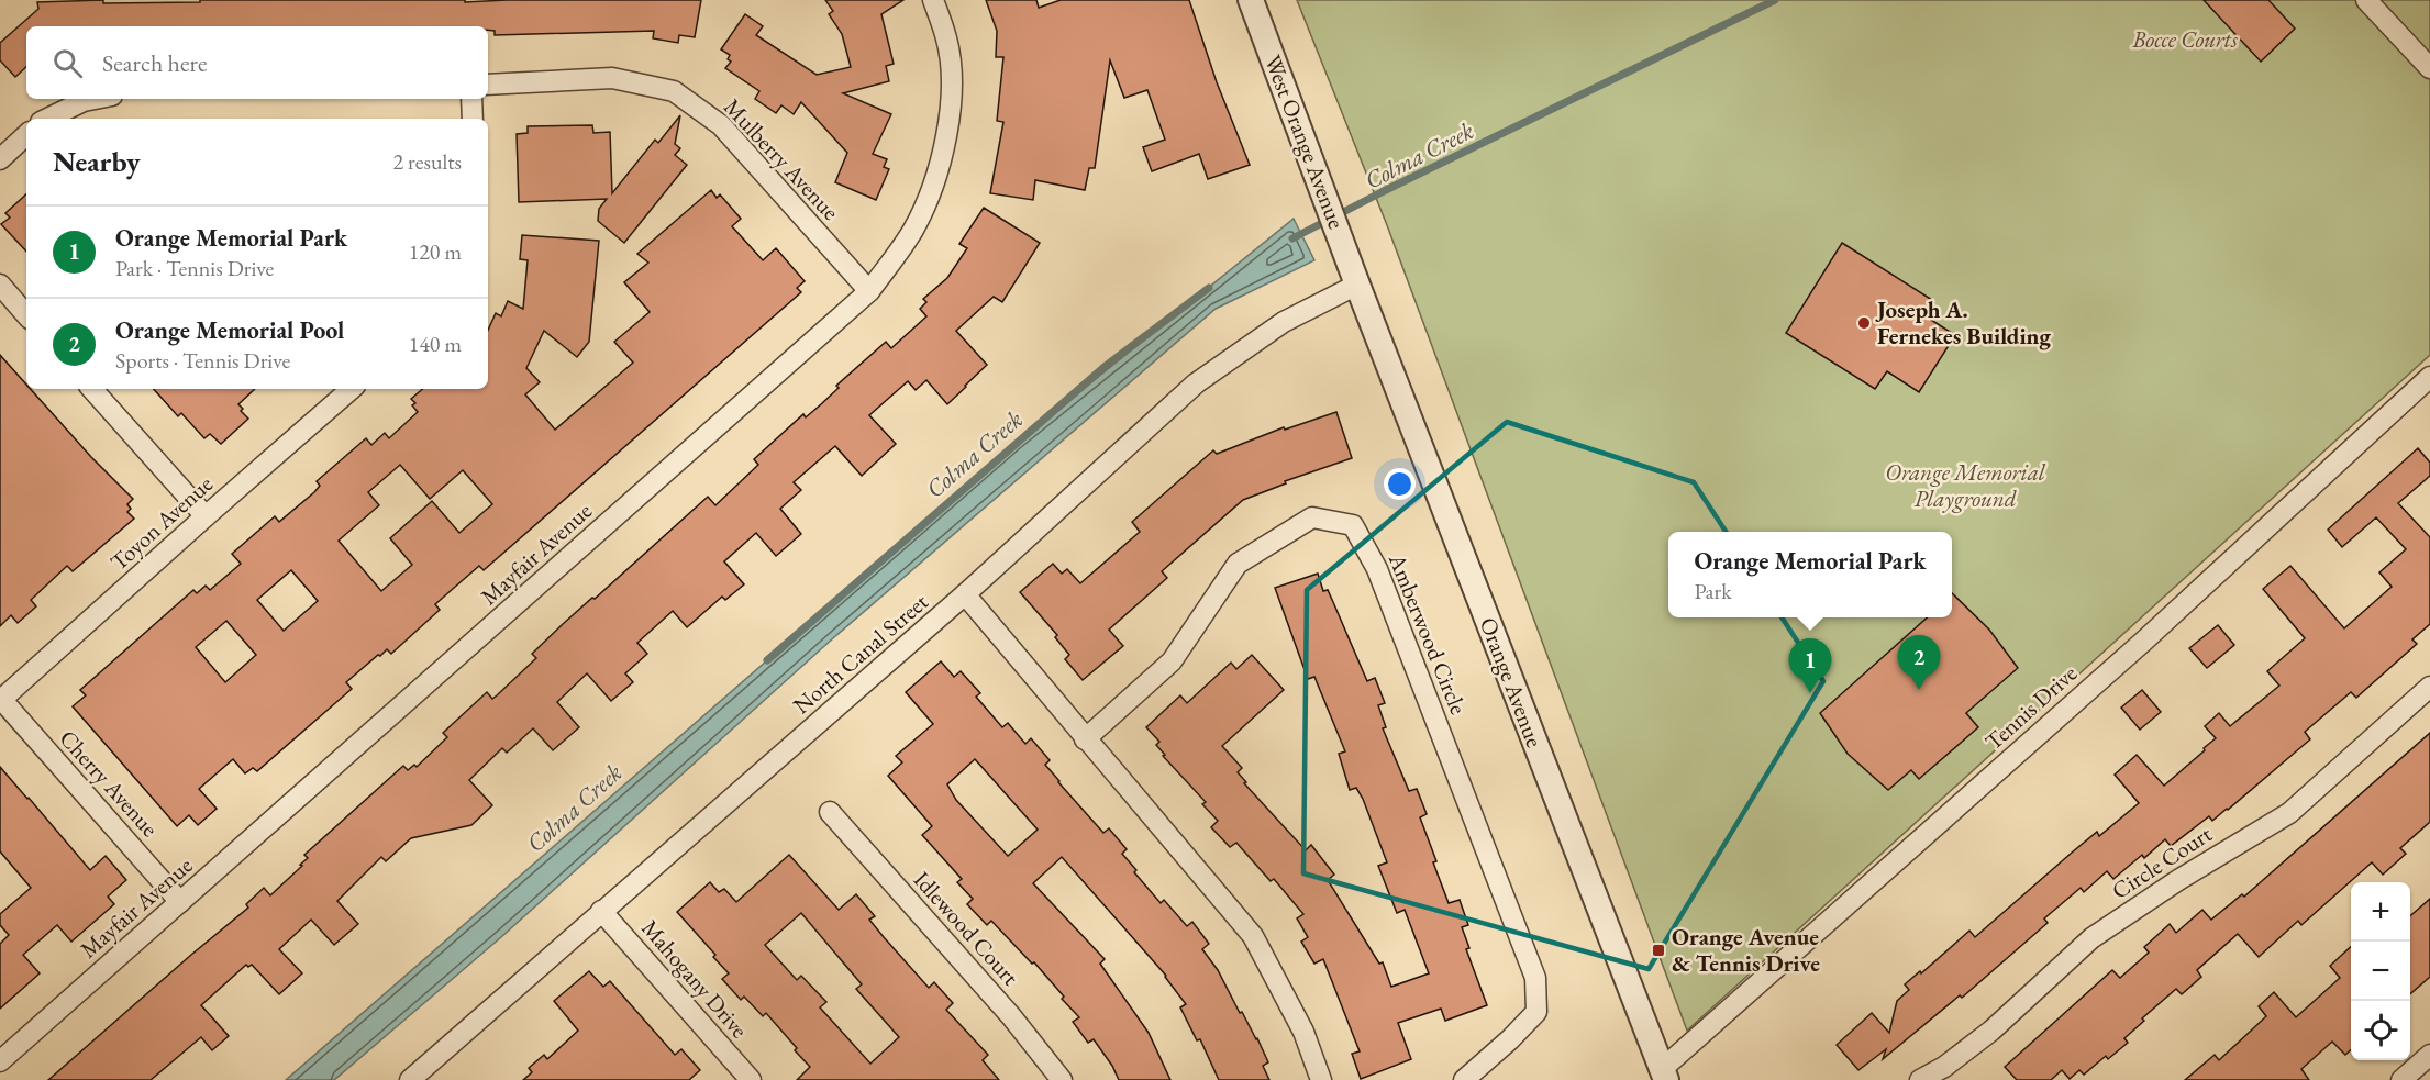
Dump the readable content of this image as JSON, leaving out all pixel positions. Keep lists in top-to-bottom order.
{
  "streets": {
    "street": [
      "West Orange Avenue",
      "Mulberry Avenue",
      "Toyon Avenue",
      "Mayfair Avenue",
      "Amberwood Circle",
      "North Canal Street",
      "Orange Avenue",
      "Tennis Drive",
      "Cherry Avenue",
      "Circle Court",
      "Idlewood Court",
      "Mahogany Drive"
    ]
  },
  "crossings": [
    ["West Orange Avenue", "North Canal Street"],
    ["West Orange Avenue", "Orange Avenue"],
    ["Mulberry Avenue", "Mayfair Avenue"],
    ["Toyon Avenue", "Cherry Avenue"],
    ["Mayfair Avenue", "Cherry Avenue"],
    ["North Canal Street", "Orange Avenue"],
    ["North Canal Street", "Mahogany Drive"],
    ["Orange Avenue", "Tennis Drive"]
  ],
  "water": ["Colma Creek"],
  "parks": ["Bocce Courts", "Orange Memorial Playground"],
  "places": {
    "other": ["Joseph A. Fernekes Building"],
    "transit": ["Orange Avenue & Tennis Drive"]
  },
  "page": {
    "search": "Search here",
    "heading": ["Nearby", "2 results"],
    "list": [
      {
        "mark": "1",
        "name": "Orange Memorial Park",
        "note": "Park · Tennis Drive",
        "value": "120 m"
      },
      {
        "mark": "2",
        "name": "Orange Memorial Pool",
        "note": "Sports · Tennis Drive",
        "value": "140 m"
      }
    ],
    "popup": ["Orange Memorial Park", "Park"],
    "pins": ["2", "1"],
    "map_buttons": ["+", "−"]
  }
}
